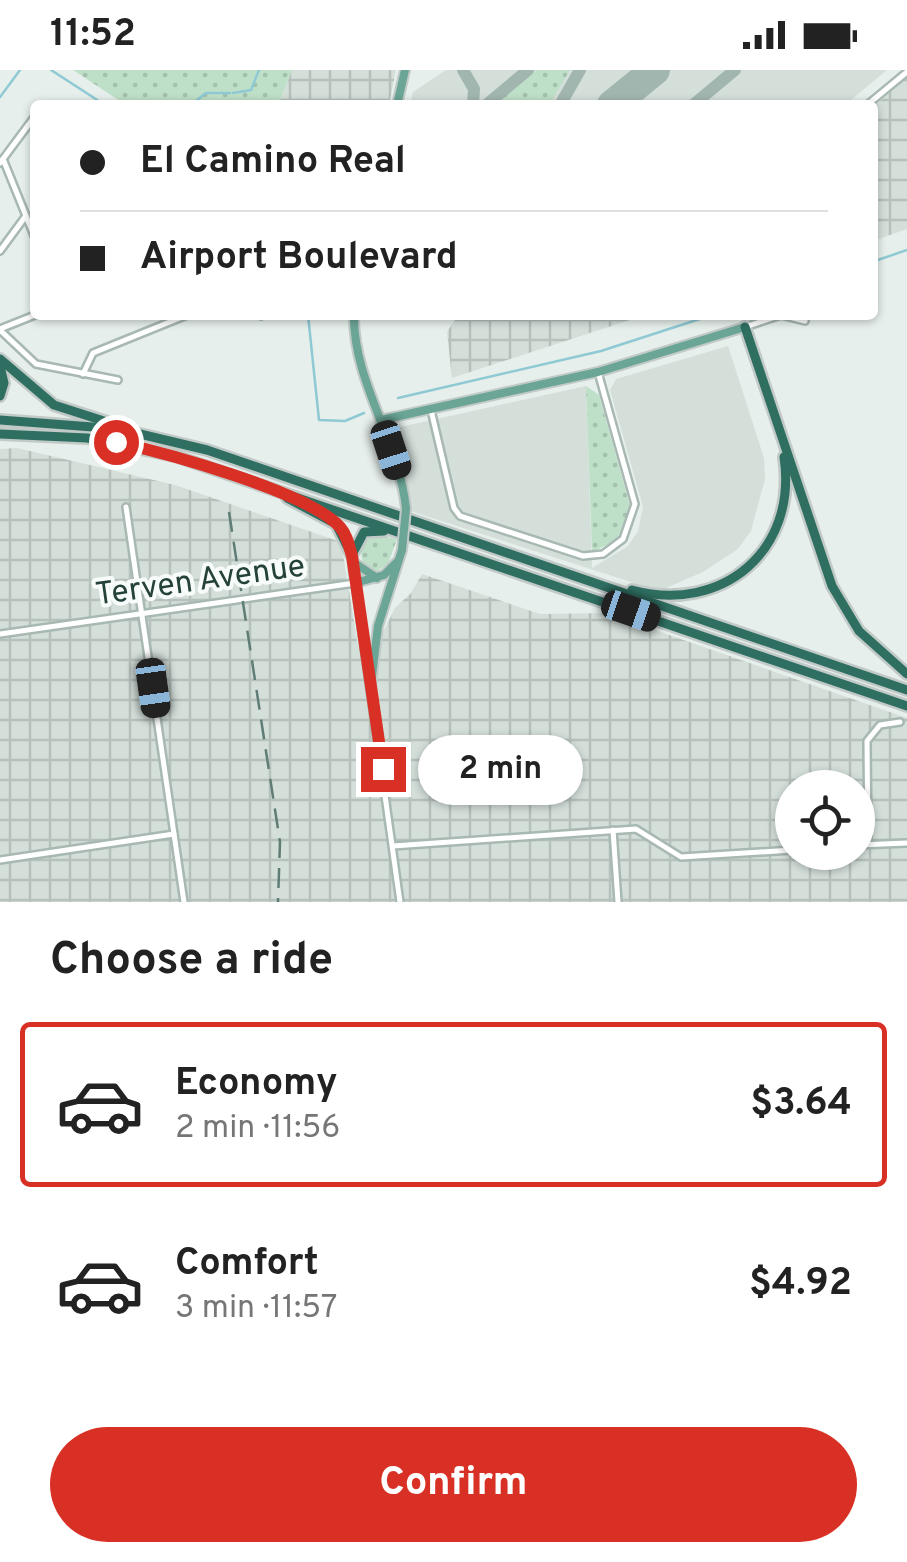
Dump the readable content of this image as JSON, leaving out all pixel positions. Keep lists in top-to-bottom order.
{
  "streets": {
    "main road": ["Terven Avenue"]
  },
  "page": {
    "status": "11:52",
    "banner": ["El Camino Real", "Airport Boulevard"],
    "bubble": "2 min",
    "heading": "Choose a ride",
    "list": [
      {
        "name": "Economy",
        "note": "2 min · 11:56",
        "value": "$3.64"
      },
      {
        "name": "Comfort",
        "note": "3 min · 11:57",
        "value": "$4.92"
      }
    ],
    "buttons": "Confirm"
  }
}
